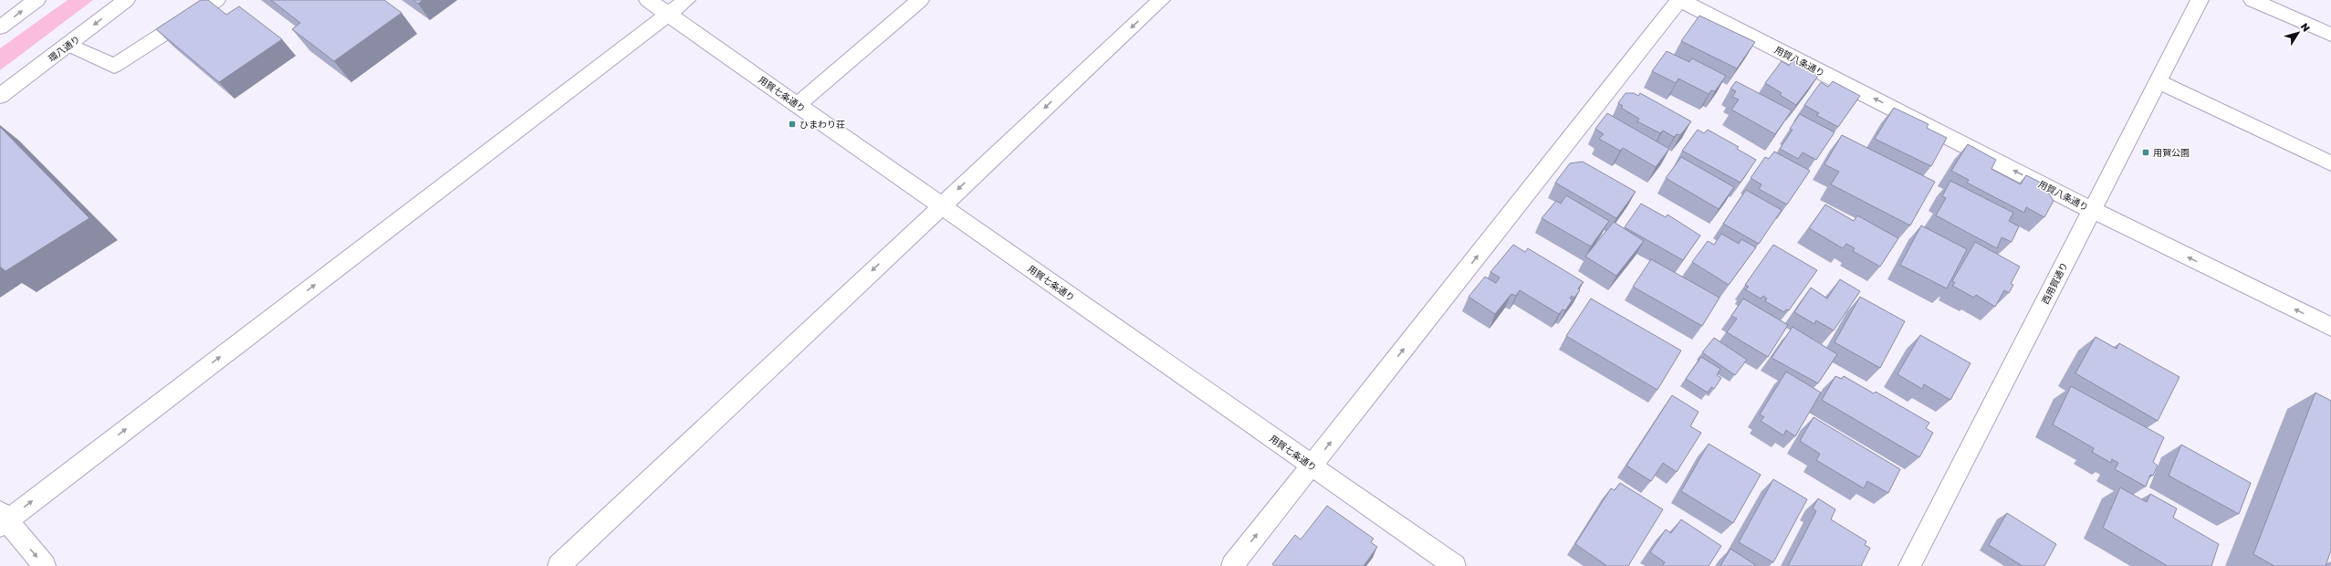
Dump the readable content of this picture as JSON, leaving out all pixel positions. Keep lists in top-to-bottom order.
{
  "streets": {
    "street": [
      "環八通り",
      "用賀八条通り",
      "用賀七条通り",
      "西用賀通り"
    ]
  },
  "crossings": [
    ["用賀八条通り", "西用賀通り"]
  ],
  "one_way": ["環八通り", "用賀八条通り"],
  "places": {
    "transit": ["ひまわり荘", "用賀公園"]
  },
  "north": "top right"
}
